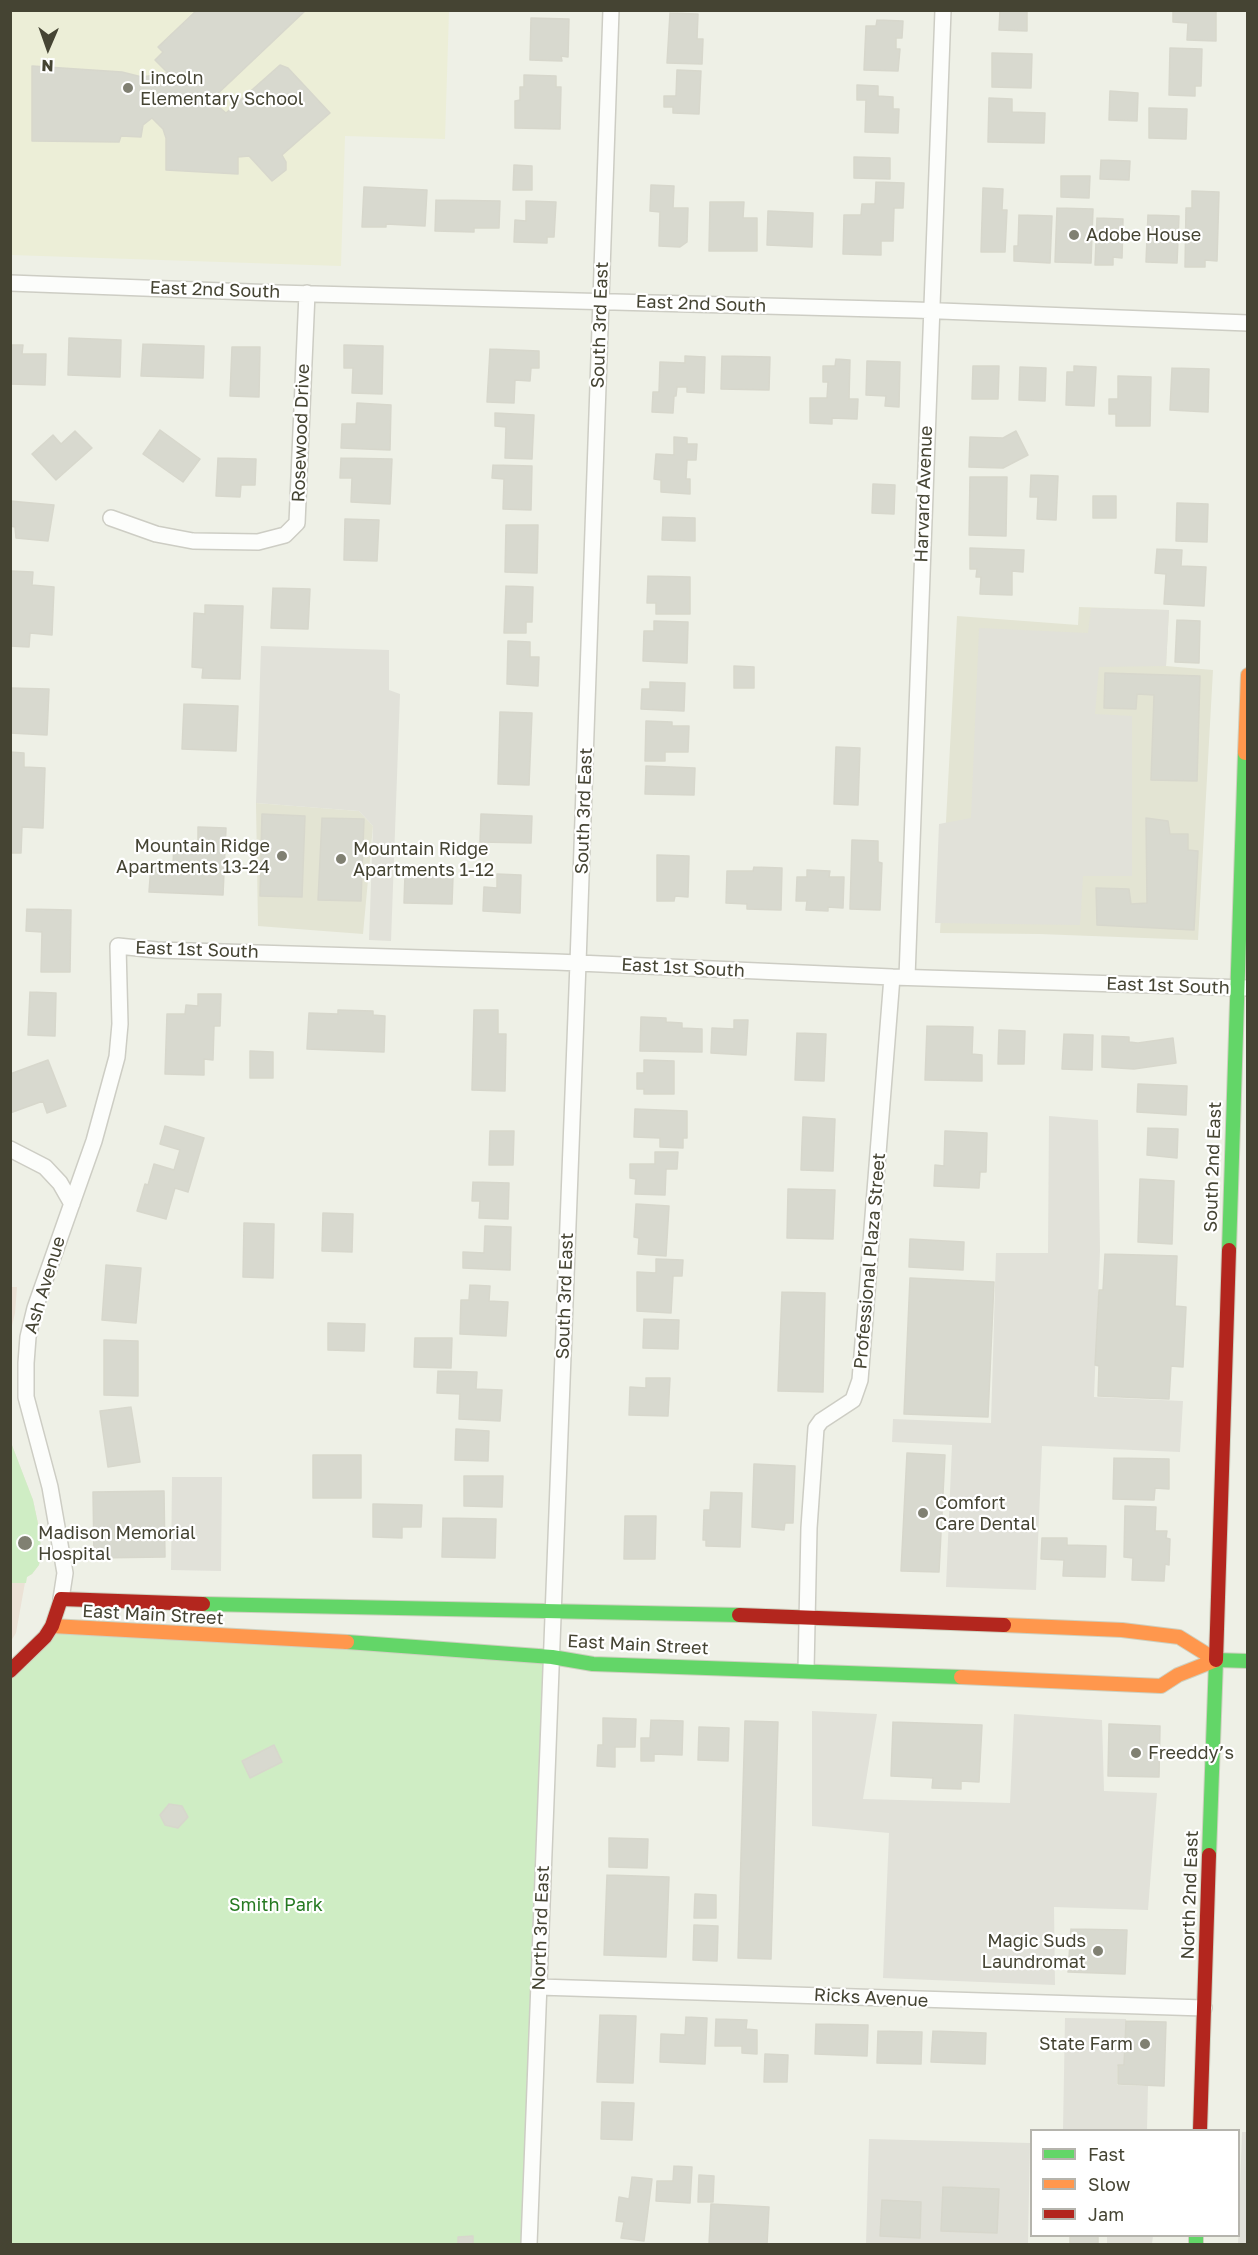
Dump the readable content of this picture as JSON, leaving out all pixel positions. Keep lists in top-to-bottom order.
{
  "streets": {
    "street": [
      "East 2nd South",
      "South 3rd East",
      "Rosewood Drive",
      "Harvard Avenue",
      "East 1st South",
      "South 2nd East",
      "Professional Plaza Street",
      "Ash Avenue",
      "East Main Street",
      "North 2nd East",
      "North 3rd East",
      "Ricks Avenue"
    ]
  },
  "crossings": [
    ["East 2nd South", "South 3rd East"],
    ["East 2nd South", "Rosewood Drive"],
    ["East 2nd South", "Harvard Avenue"],
    ["South 3rd East", "East 1st South"],
    ["South 3rd East", "East Main Street"],
    ["South 3rd East", "North 3rd East"],
    ["Harvard Avenue", "East 1st South"],
    ["Harvard Avenue", "Professional Plaza Street"],
    ["East 1st South", "South 2nd East"],
    ["East 1st South", "Professional Plaza Street"],
    ["East 1st South", "Ash Avenue"],
    ["South 2nd East", "East Main Street"],
    ["South 2nd East", "North 2nd East"],
    ["Professional Plaza Street", "East Main Street"],
    ["Ash Avenue", "East Main Street"],
    ["East Main Street", "North 2nd East"],
    ["East Main Street", "North 3rd East"],
    ["North 2nd East", "Ricks Avenue"],
    ["North 3rd East", "Ricks Avenue"]
  ],
  "parks": ["Smith Park"],
  "places": [
    "Lincoln Elementary School",
    "Adobe House",
    "Mountain Ridge Apartments 13-24",
    "Mountain Ridge Apartments 1-12",
    "Comfort Care Dental",
    "Madison Memorial Hospital",
    "Freeddy’s",
    "Magic Suds Laundromat",
    "State Farm"
  ],
  "legend": ["Fast", "Slow", "Jam"],
  "north": "bottom"
}
